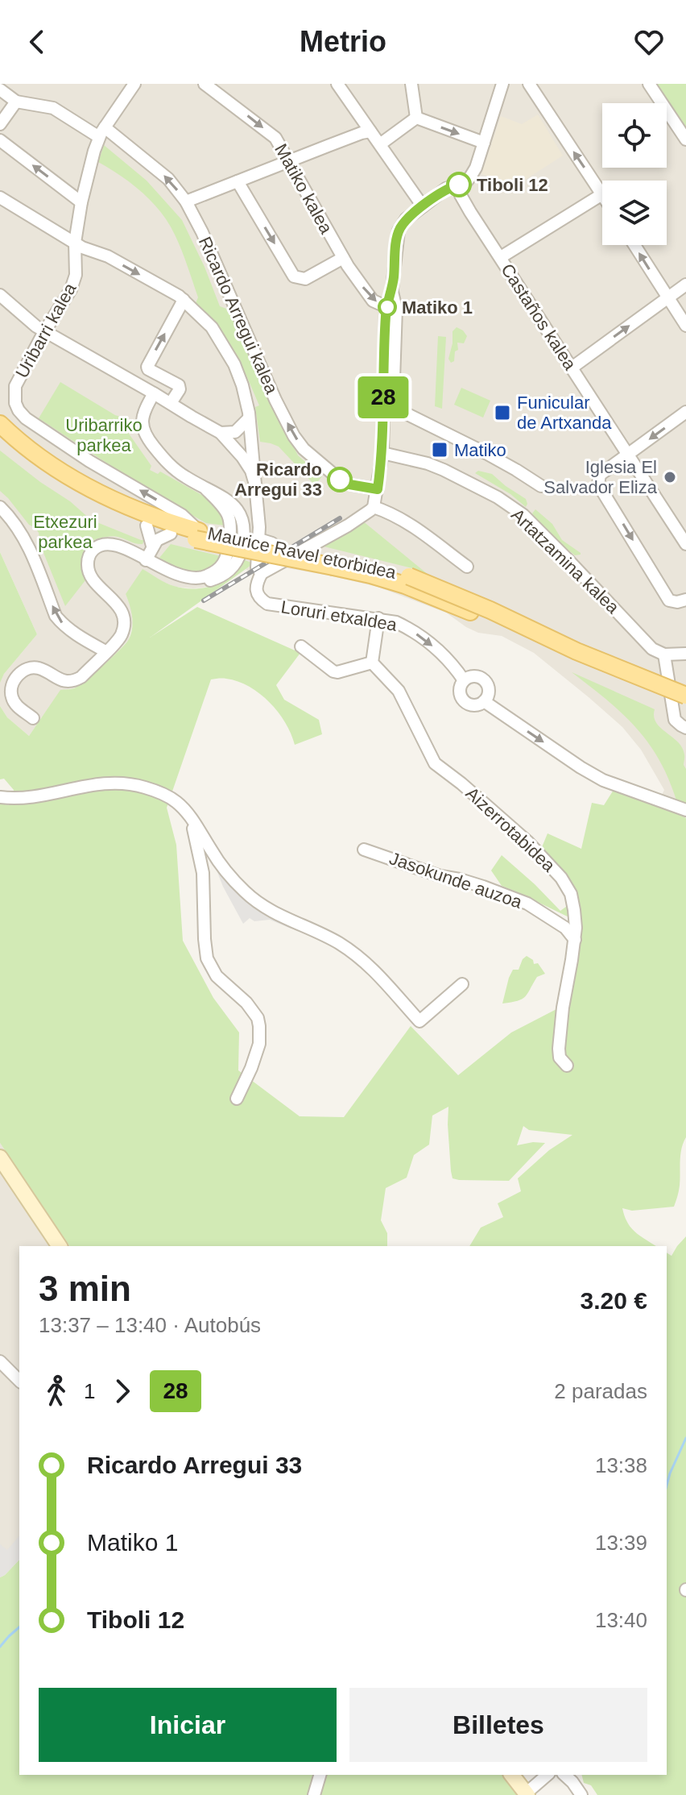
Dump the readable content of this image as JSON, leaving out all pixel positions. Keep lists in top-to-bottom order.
{
  "streets": {
    "main road": ["Maurice Ravel etorbidea"],
    "street": [
      "Matiko kalea",
      "Ricardo Arregui kalea",
      "Castaños kalea",
      "Uribarri kalea",
      "Artatzamina kalea",
      "Loruri etxaldea",
      "Aizerrotabidea",
      "Jasokunde auzoa"
    ]
  },
  "crossings": [
    ["Ricardo Arregui kalea", "Uribarri kalea"],
    ["Uribarri kalea", "Maurice Ravel etorbidea"],
    ["Loruri etxaldea", "Aizerrotabidea"],
    ["Aizerrotabidea", "Jasokunde auzoa"]
  ],
  "one_way": ["Matiko kalea"],
  "parks": ["Uribarriko parkea", "Etxezuri parkea"],
  "places": {
    "other": [
      "Tiboli 12",
      "Matiko 1",
      "Iglesia El Salvador Eliza",
      "Ricardo Arregui 33"
    ],
    "transit": ["Funicular de Artxanda", "Matiko"]
  },
  "lines": ["bus line 28"],
  "page": {
    "header": "Metrio",
    "on_map": "28",
    "heading": ["3 min", "13:37 – 13:40 · Autobús", "3.20 €"],
    "legs": ["1", "28", "2 paradas"],
    "list": [
      {
        "name": "Ricardo Arregui 33",
        "value": "13:38"
      },
      {
        "name": "Matiko 1",
        "value": "13:39"
      },
      {
        "name": "Tiboli 12",
        "value": "13:40"
      }
    ],
    "buttons": ["Iniciar", "Billetes"]
  }
}
